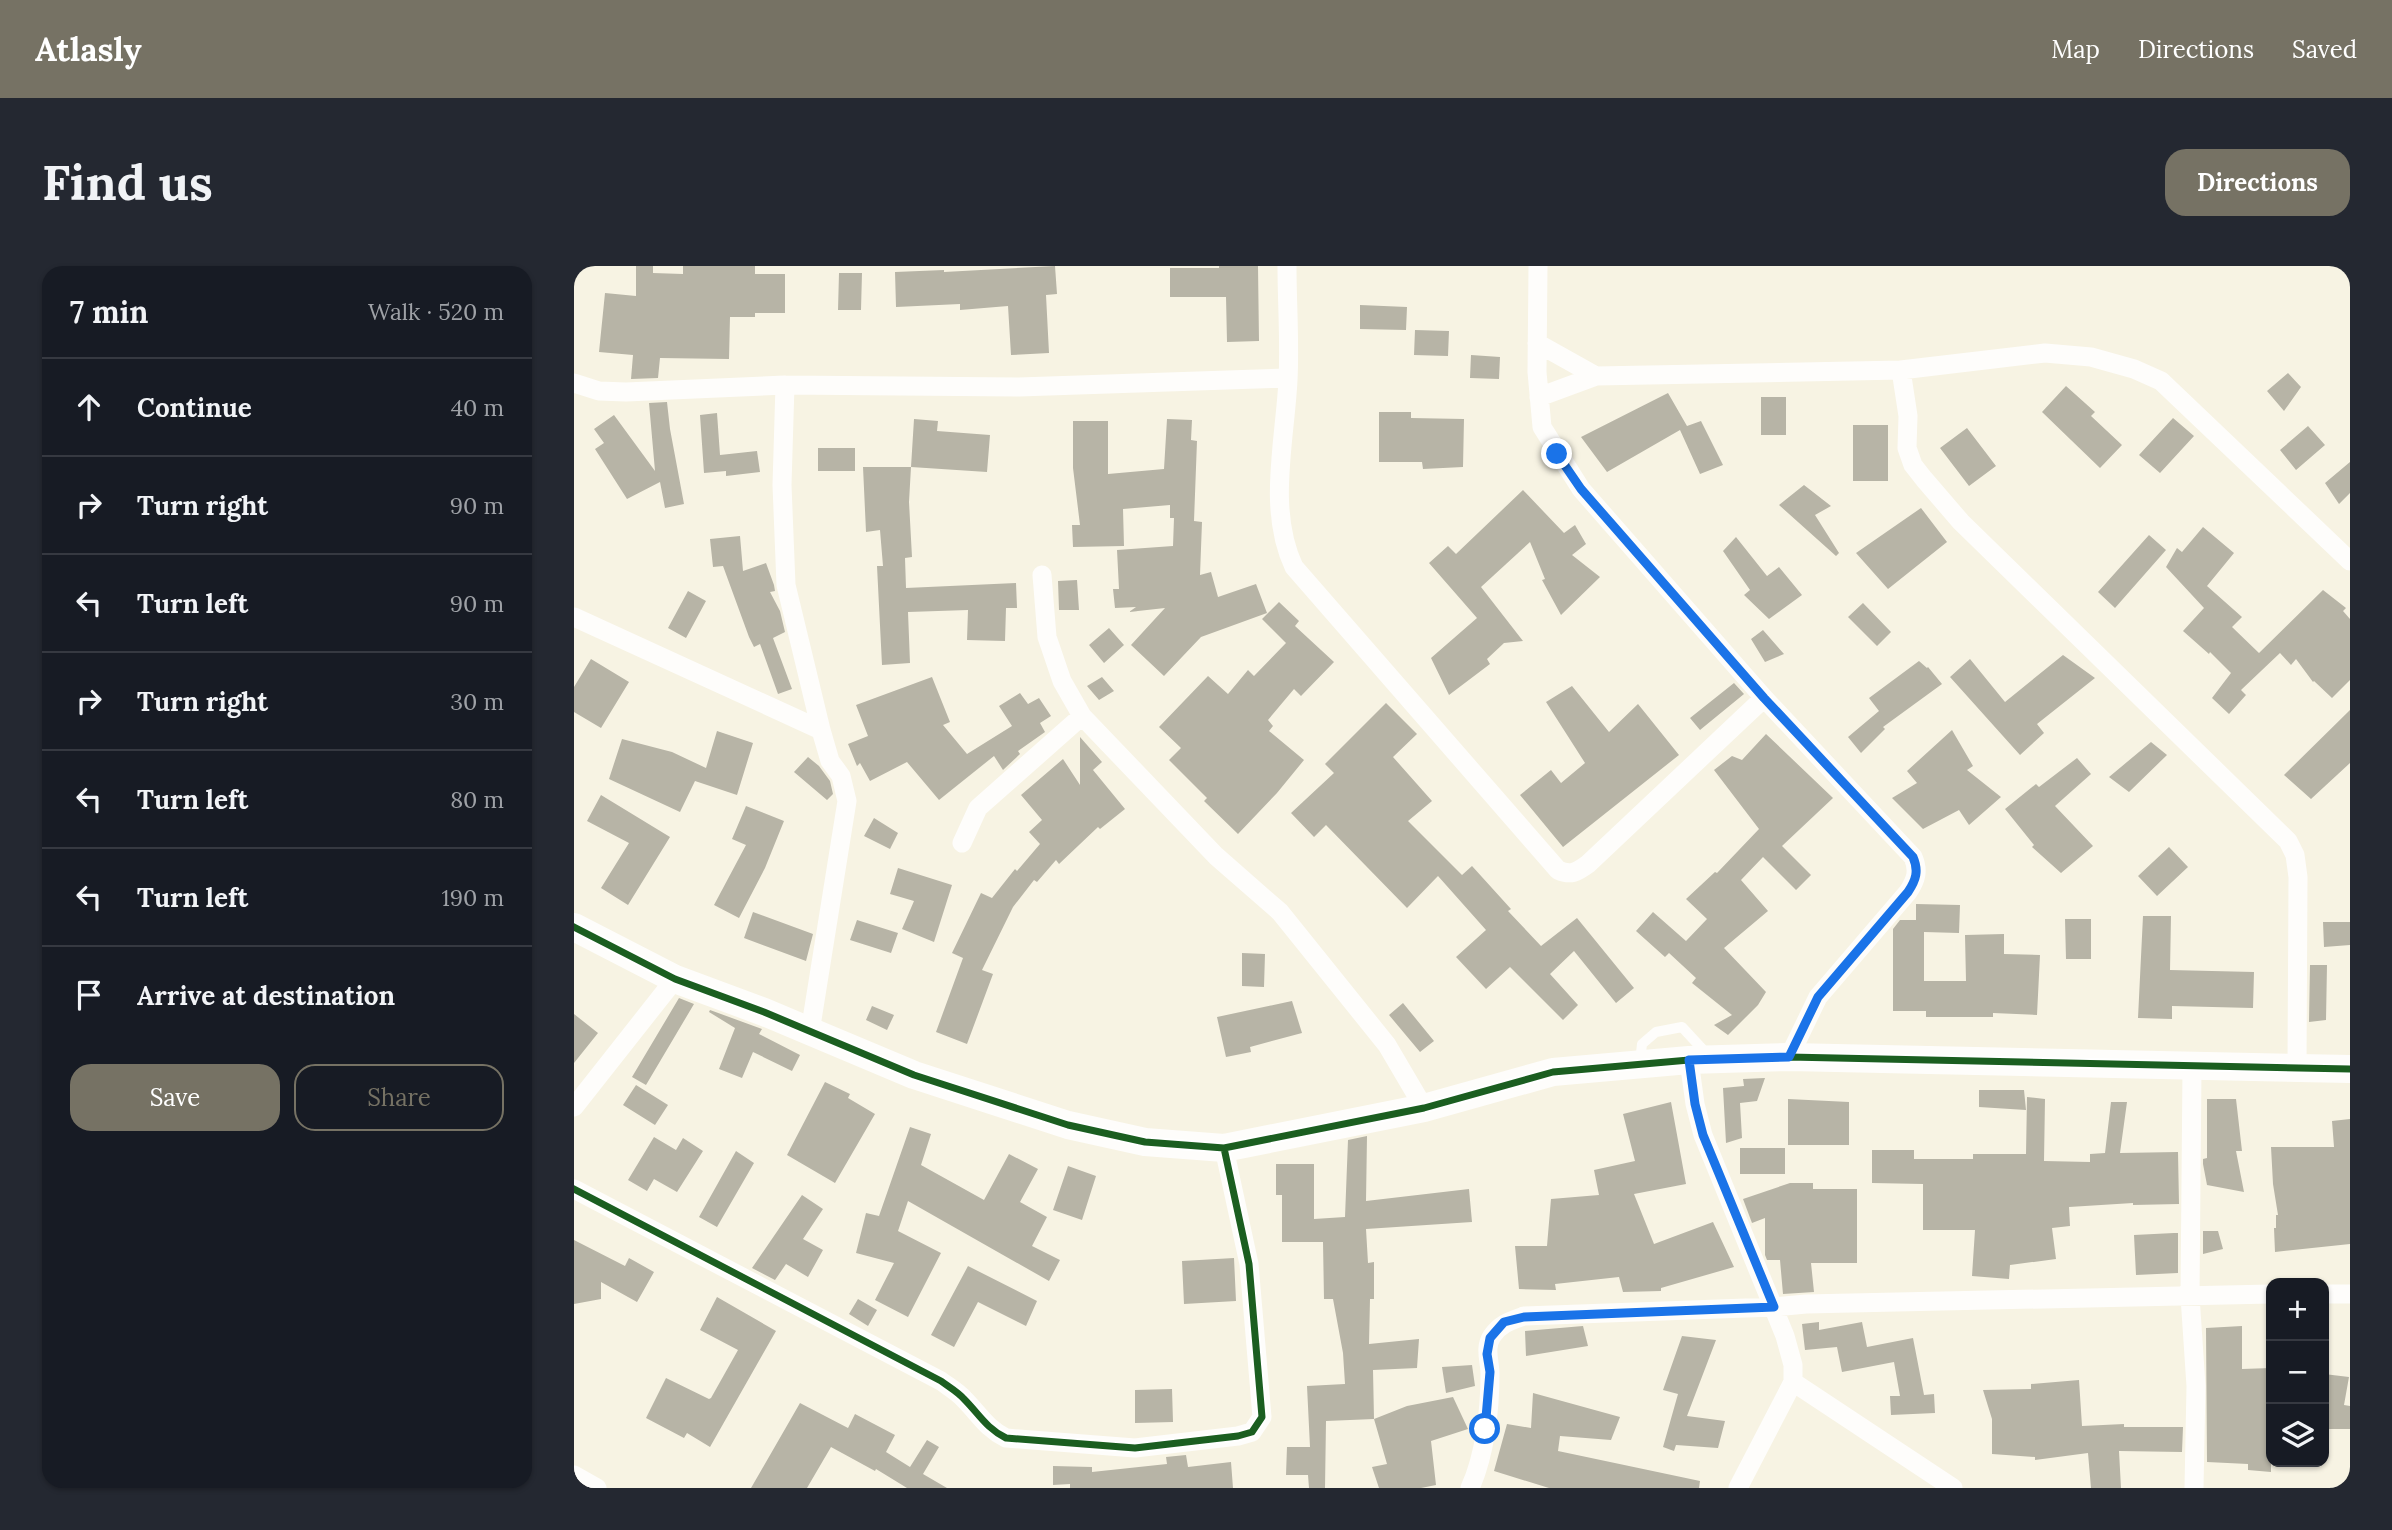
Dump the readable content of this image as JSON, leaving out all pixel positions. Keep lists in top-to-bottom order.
{
  "page": {
    "header": "Atlasly",
    "nav": ["Map", "Directions", "Saved"],
    "buttons": [
      "Directions",
      ["Save", "Share"]
    ],
    "title": "Find us",
    "heading": ["7 min", "Walk · 520 m"],
    "list": [
      ["Continue", "40 m"],
      ["Turn right", "90 m"],
      ["Turn left", "90 m"],
      ["Turn right", "30 m"],
      ["Turn left", "80 m"],
      ["Turn left", "190 m"],
      "Arrive at destination"
    ],
    "map_buttons": ["+", "−"]
  }
}
